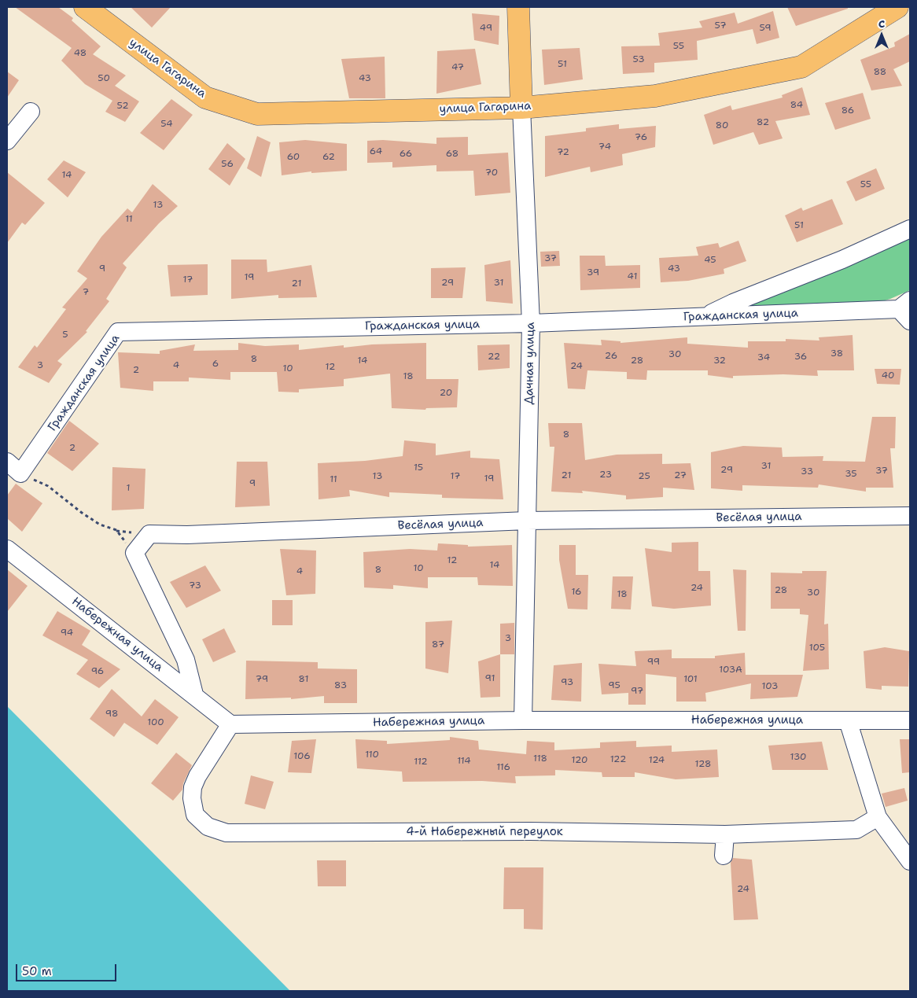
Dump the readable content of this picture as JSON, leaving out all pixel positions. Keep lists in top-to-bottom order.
{
  "streets": {
    "main road": ["улица Гагарина", "Дачная улица"],
    "street": [
      "Гражданская улица",
      "Весёлая улица",
      "Набережная улица",
      "4-й Набережный переулок"
    ]
  },
  "crossings": [
    ["улица Гагарина", "Дачная улица"],
    ["Гражданская улица", "Дачная улица"],
    ["Дачная улица", "Весёлая улица"],
    ["Дачная улица", "Набережная улица"],
    ["Набережная улица", "4-й Набережный переулок"]
  ],
  "house_numbers": [
    "57",
    "49",
    "59",
    "55",
    "48",
    "53",
    "51",
    "47",
    "88",
    "50",
    "43",
    "84",
    "52",
    "86",
    "82",
    "54",
    "80",
    "76",
    "74",
    "64",
    "72",
    "66",
    "68",
    "60",
    "62",
    "56",
    "70",
    "14",
    "55",
    "13",
    "11",
    "51",
    "37",
    "45",
    "9",
    "43",
    "39",
    "41",
    "19",
    "17",
    "29",
    "31",
    "21",
    "7",
    "5",
    "38",
    "30",
    "26",
    "22",
    "36",
    "34",
    "8",
    "14",
    "28",
    "32",
    "6",
    "3",
    "4",
    "24",
    "12",
    "10",
    "2",
    "40",
    "18",
    "20",
    "8",
    "2",
    "31",
    "15",
    "29",
    "37",
    "33",
    "35",
    "23",
    "21",
    "27",
    "13",
    "17",
    "25",
    "19",
    "11",
    "9",
    "1",
    "12",
    "14",
    "10",
    "8",
    "4",
    "73",
    "24",
    "28",
    "16",
    "30",
    "18",
    "94",
    "3",
    "87",
    "105",
    "99",
    "103А",
    "96",
    "91",
    "79",
    "81",
    "101",
    "93",
    "83",
    "95",
    "103",
    "97",
    "98",
    "100",
    "110",
    "106",
    "130",
    "118",
    "122",
    "120",
    "124",
    "114",
    "112",
    "128",
    "116",
    "24"
  ],
  "scale_bar": "50 m",
  "north": "top"
}
